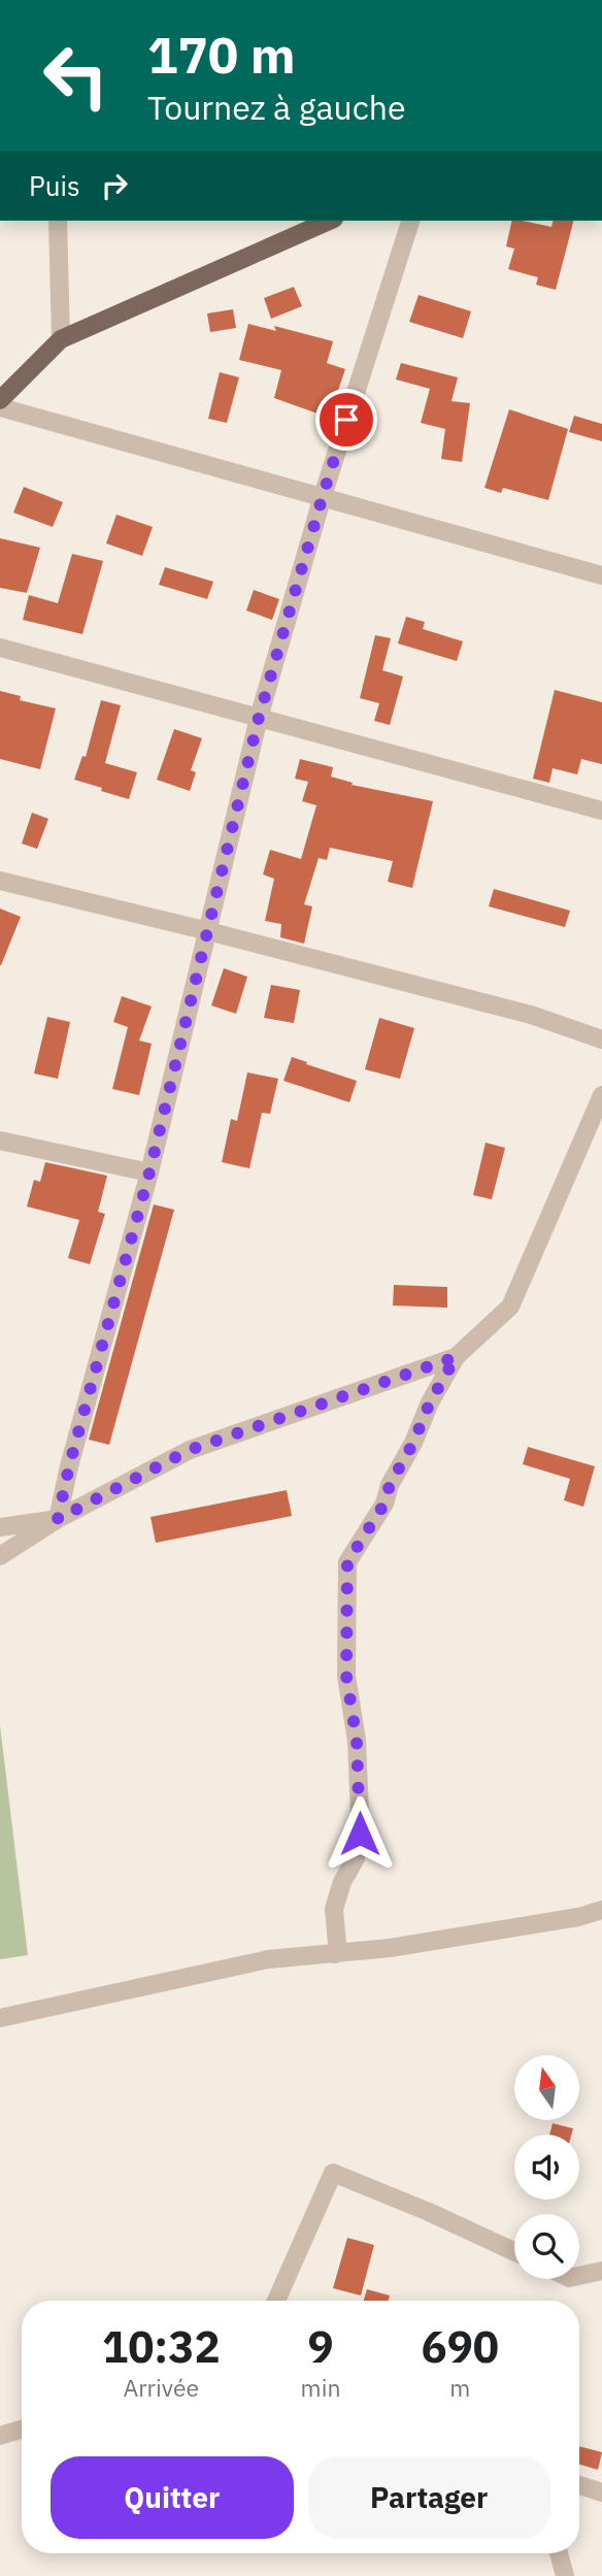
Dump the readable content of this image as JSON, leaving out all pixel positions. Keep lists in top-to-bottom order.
{
  "north": "top",
  "page": {
    "turn": ["170 m", "Tournez à gauche"],
    "then": "Puis",
    "eta": [
      "10:32",
      "Arrivée",
      "9",
      "min",
      "690",
      "m"
    ],
    "buttons": ["Quitter", "Partager"]
  }
}
